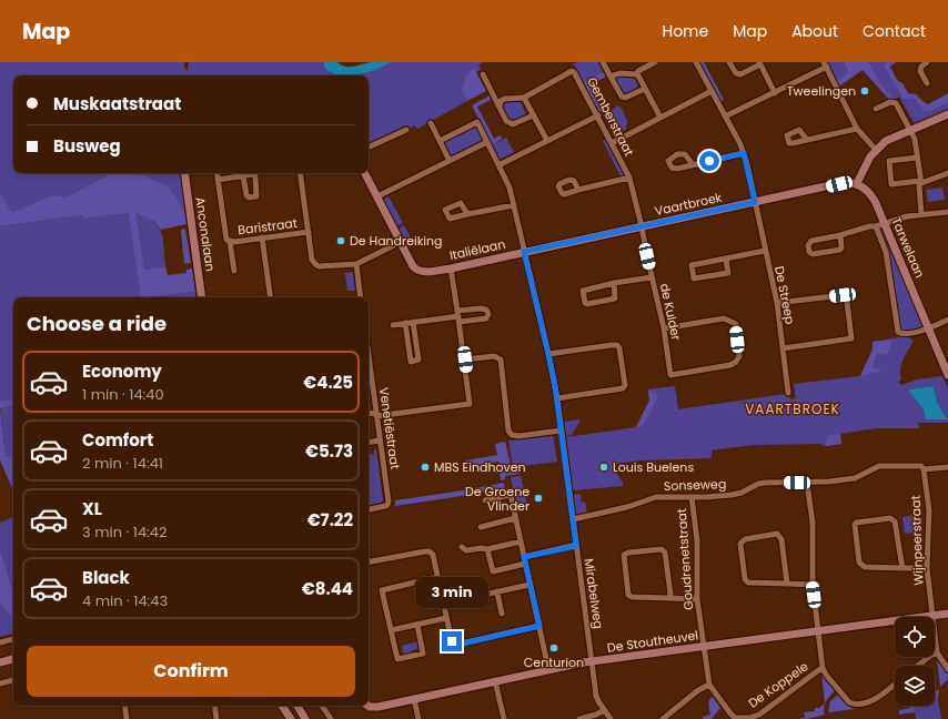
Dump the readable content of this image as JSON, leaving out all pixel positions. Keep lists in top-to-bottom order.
{
  "streets": {
    "street": [
      "Gemberstraat",
      "Vaartbroek",
      "Baristraat",
      "Anconalaan",
      "Tarwelaan",
      "Italiëlaan",
      "De Streep",
      "de Kulder",
      "Venetiëstraat",
      "Sonseweg",
      "Wijnpeerstraat",
      "Goudrenetstraat",
      "Mirabelweg",
      "De Stoutheuvel",
      "De Koppele"
    ]
  },
  "crossings": [
    ["Gemberstraat", "Vaartbroek"],
    ["Gemberstraat", "de Kulder"],
    ["Vaartbroek", "Tarwelaan"],
    ["Vaartbroek", "Italiëlaan"],
    ["Vaartbroek", "De Streep"],
    ["Vaartbroek", "de Kulder"],
    ["Vaartbroek", "Mirabelweg"],
    ["Italiëlaan", "Mirabelweg"],
    ["Sonseweg", "Wijnpeerstraat"],
    ["Sonseweg", "Goudrenetstraat"],
    ["Sonseweg", "Mirabelweg"],
    ["Sonseweg", "De Koppele"],
    ["Wijnpeerstraat", "De Stoutheuvel"],
    ["Goudrenetstraat", "De Stoutheuvel"],
    ["Goudrenetstraat", "De Koppele"],
    ["Mirabelweg", "De Stoutheuvel"],
    ["De Stoutheuvel", "De Koppele"]
  ],
  "districts": ["VAARTBROEK"],
  "places": [
    "Tweelingen",
    "De Handreiking",
    "MBS Eindhoven",
    "Louis Buelens",
    "De Groene Vlinder",
    "Centurion"
  ],
  "page": {
    "header": "Map",
    "nav": [
      "Home",
      "Map",
      "About",
      "Contact"
    ],
    "banner": ["Muskaatstraat", "Busweg"],
    "heading": "Choose a ride",
    "list": [
      {
        "name": "Economy",
        "note": "1 min · 14:40",
        "value": "€4.25"
      },
      {
        "name": "Comfort",
        "note": "2 min · 14:41",
        "value": "€5.73"
      },
      {
        "name": "XL",
        "note": "3 min · 14:42",
        "value": "€7.22"
      },
      {
        "name": "Black",
        "note": "4 min · 14:43",
        "value": "€8.44"
      }
    ],
    "bubble": "3 min",
    "buttons": "Confirm"
  }
}
